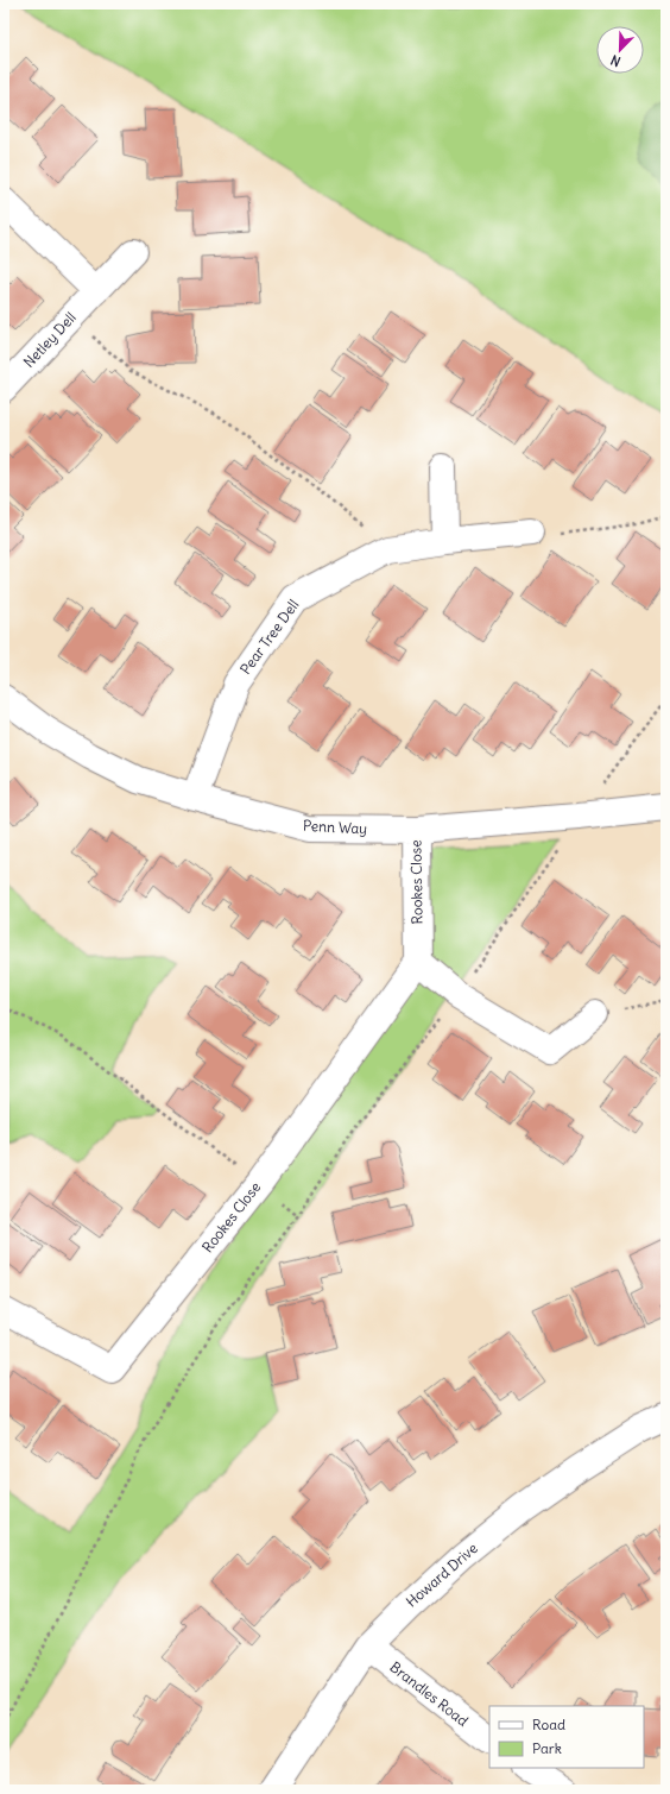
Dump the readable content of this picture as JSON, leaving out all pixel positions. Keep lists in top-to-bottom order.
{
  "streets": {
    "street": [
      "Netley Dell",
      "Pear Tree Dell",
      "Penn Way",
      "Rookes Close",
      "Howard Drive",
      "Brandles Road"
    ]
  },
  "crossings": [
    ["Pear Tree Dell", "Penn Way"],
    ["Penn Way", "Rookes Close"],
    ["Howard Drive", "Brandles Road"]
  ],
  "legend": ["Road", "Park"],
  "north": "bottom left"
}
